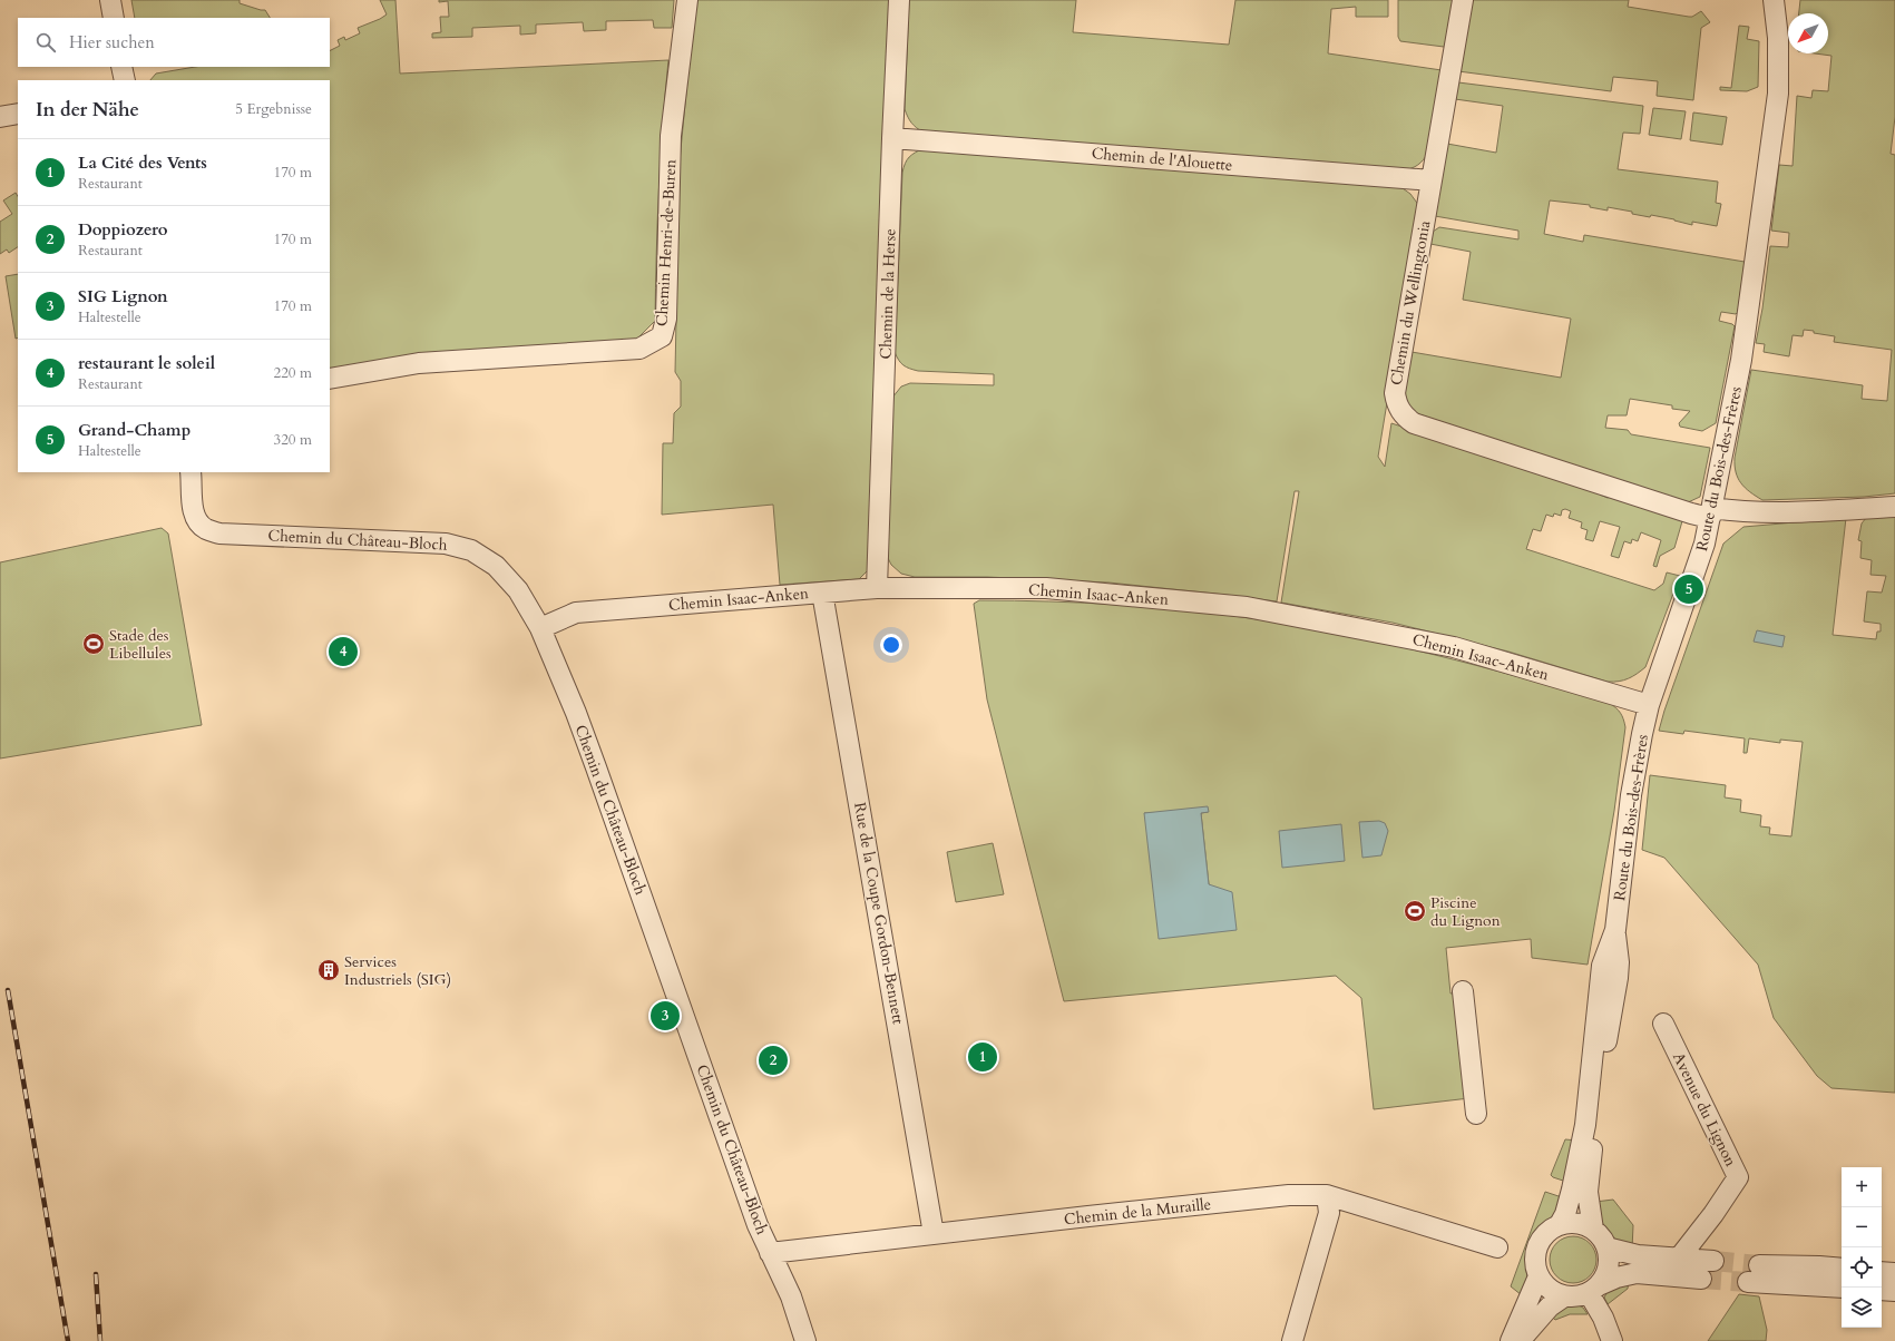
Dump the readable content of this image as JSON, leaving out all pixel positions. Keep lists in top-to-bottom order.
{
  "streets": {
    "street": [
      "Chemin de l'Alouette",
      "Chemin Henri-de-Buren",
      "Chemin de la Herse",
      "Chemin du Wellingtonia",
      "Route du Bois-des-Frères",
      "Chemin du Château-Bloch",
      "Chemin Isaac-Anken",
      "Rue de la Coupe Gordon-Bennett",
      "Avenue du Lignon",
      "Chemin de la Muraille"
    ]
  },
  "crossings": [
    ["Chemin de l'Alouette", "Chemin de la Herse"],
    ["Chemin de l'Alouette", "Chemin du Wellingtonia"],
    ["Chemin de la Herse", "Chemin Isaac-Anken"],
    ["Chemin du Wellingtonia", "Route du Bois-des-Frères"],
    ["Route du Bois-des-Frères", "Chemin Isaac-Anken"],
    ["Chemin du Château-Bloch", "Chemin Isaac-Anken"],
    ["Chemin du Château-Bloch", "Chemin de la Muraille"],
    ["Chemin Isaac-Anken", "Rue de la Coupe Gordon-Bennett"],
    ["Rue de la Coupe Gordon-Bennett", "Chemin de la Muraille"]
  ],
  "places": {
    "sports": ["Stade des Libellules", "Piscine du Lignon"],
    "building": ["Services Industriels (SIG)"]
  },
  "north": "bottom left",
  "page": {
    "search": "Hier suchen",
    "heading": ["In der Nähe", "5 Ergebnisse"],
    "list": [
      {
        "mark": "1",
        "name": "La Cité des Vents",
        "note": "Restaurant",
        "value": "170 m"
      },
      {
        "mark": "2",
        "name": "Doppiozero",
        "note": "Restaurant",
        "value": "170 m"
      },
      {
        "mark": "3",
        "name": "SIG Lignon",
        "note": "Haltestelle",
        "value": "170 m"
      },
      {
        "mark": "4",
        "name": "restaurant le soleil",
        "note": "Restaurant",
        "value": "220 m"
      },
      {
        "mark": "5",
        "name": "Grand-Champ",
        "note": "Haltestelle",
        "value": "320 m"
      }
    ],
    "pins": [
      "5",
      "4",
      "3",
      "1",
      "2"
    ],
    "map_buttons": ["+", "−"]
  }
}
